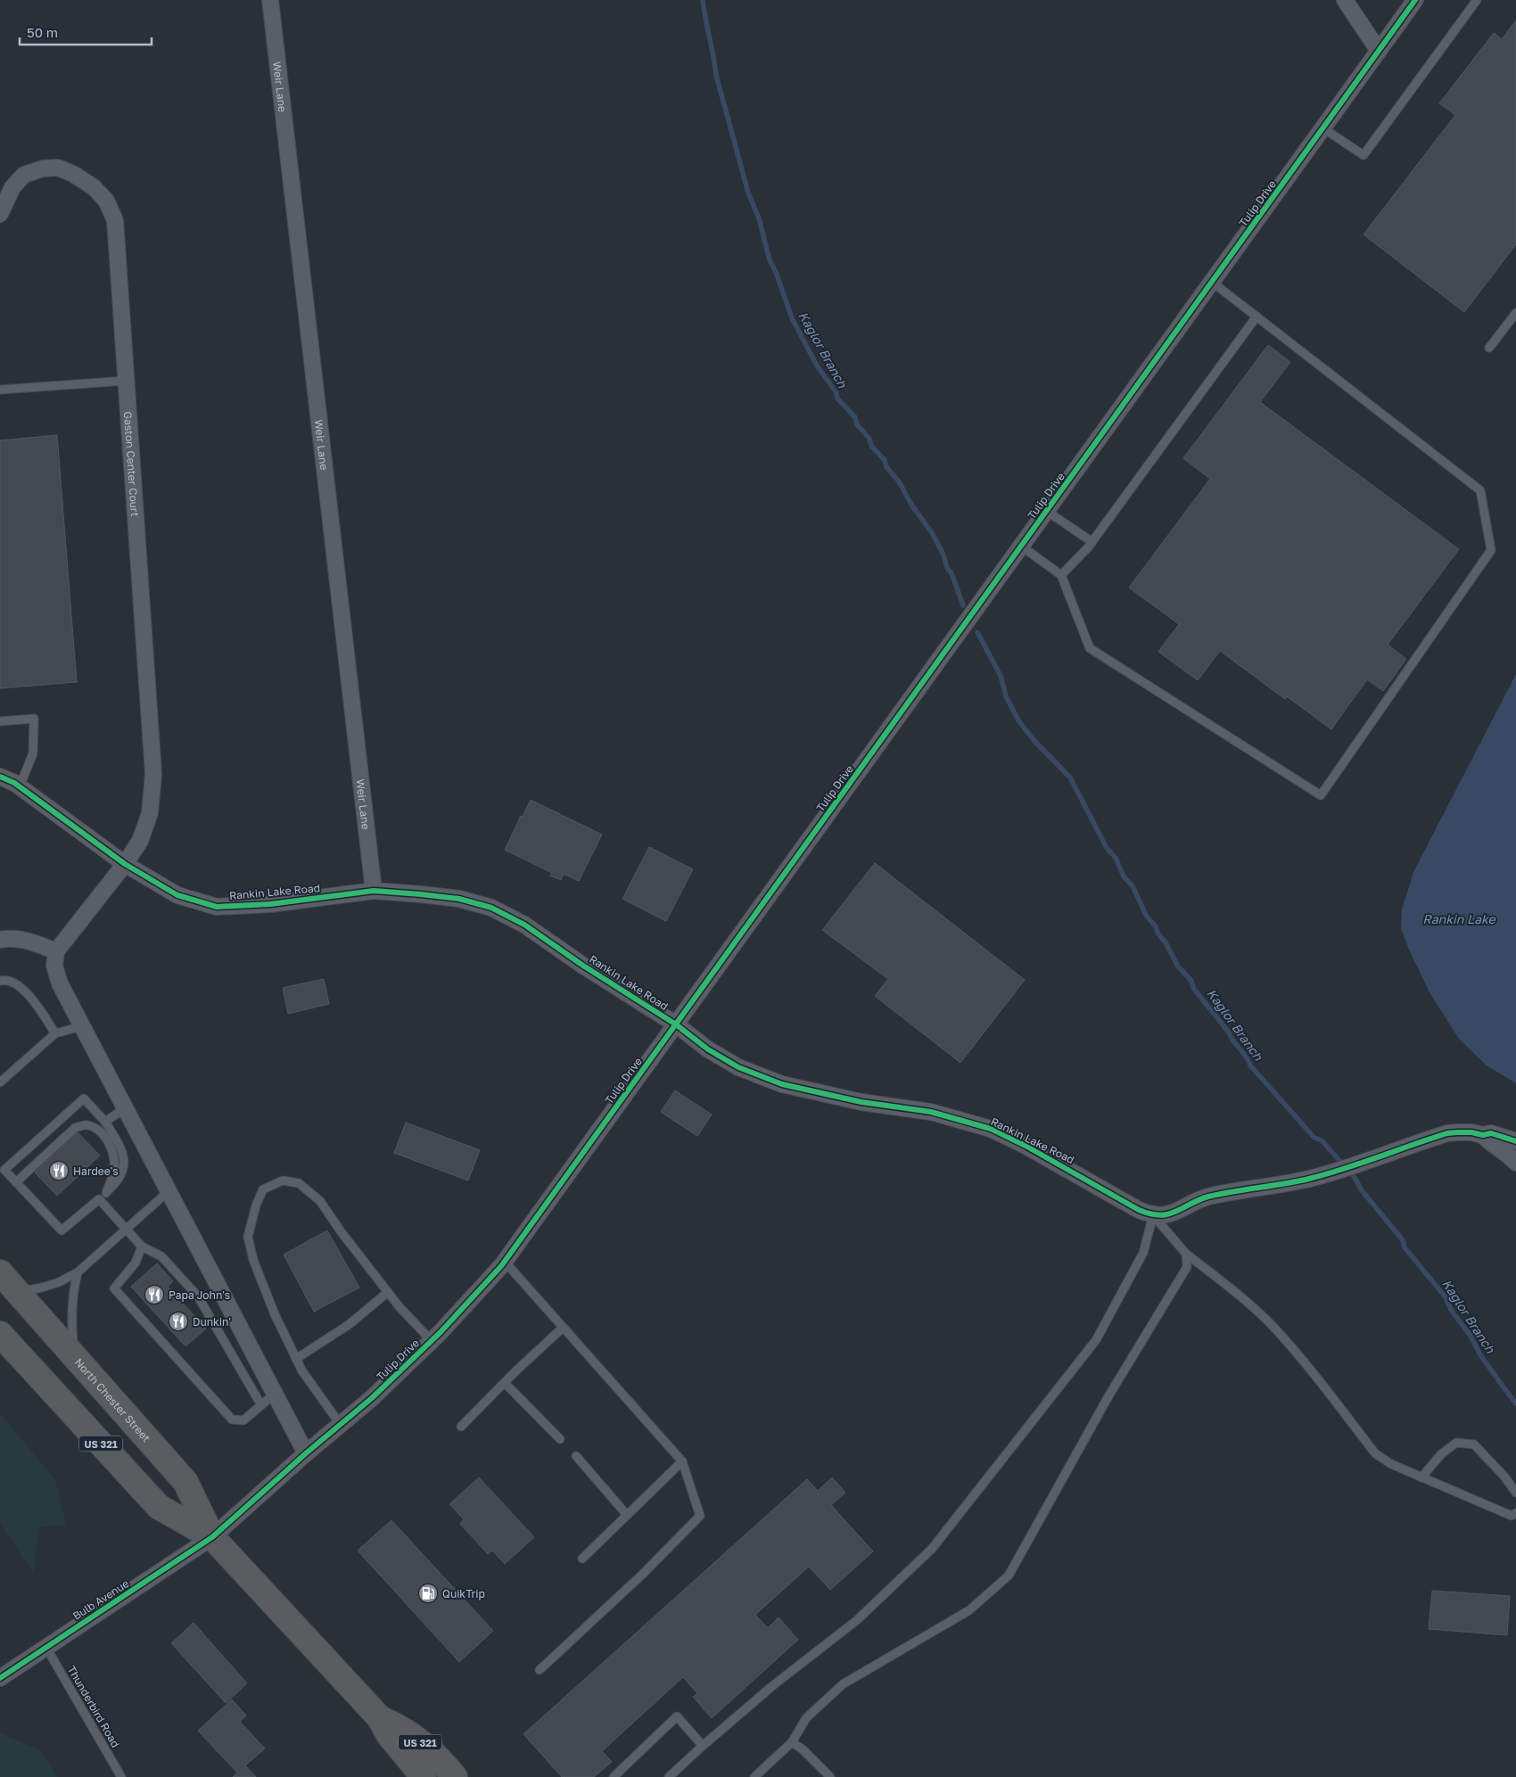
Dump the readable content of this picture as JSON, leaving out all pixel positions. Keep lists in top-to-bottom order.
{
  "streets": {
    "highway": ["North Chester Street", "US 321"],
    "street": [
      "Weir Lane",
      "Tulip Drive",
      "Gaston Center Court",
      "Rankin Lake Road",
      "Bulb Avenue"
    ],
    "lane": ["Thunderbird Road"]
  },
  "crossings": [
    ["Weir Lane", "Rankin Lake Road"],
    ["Tulip Drive", "Rankin Lake Road"],
    ["Tulip Drive", "North Chester Street"],
    ["Tulip Drive", "Bulb Avenue"],
    ["Gaston Center Court", "Rankin Lake Road"],
    ["North Chester Street", "Bulb Avenue"],
    ["Bulb Avenue", "Thunderbird Road"]
  ],
  "water": ["Kaglor Branch", "Rankin Lake"],
  "places": {
    "restaurant": ["Hardee's", "Papa John's", "Dunkin'"],
    "fuel station": ["QuikTrip"]
  },
  "scale_bar": "50 m"
}
